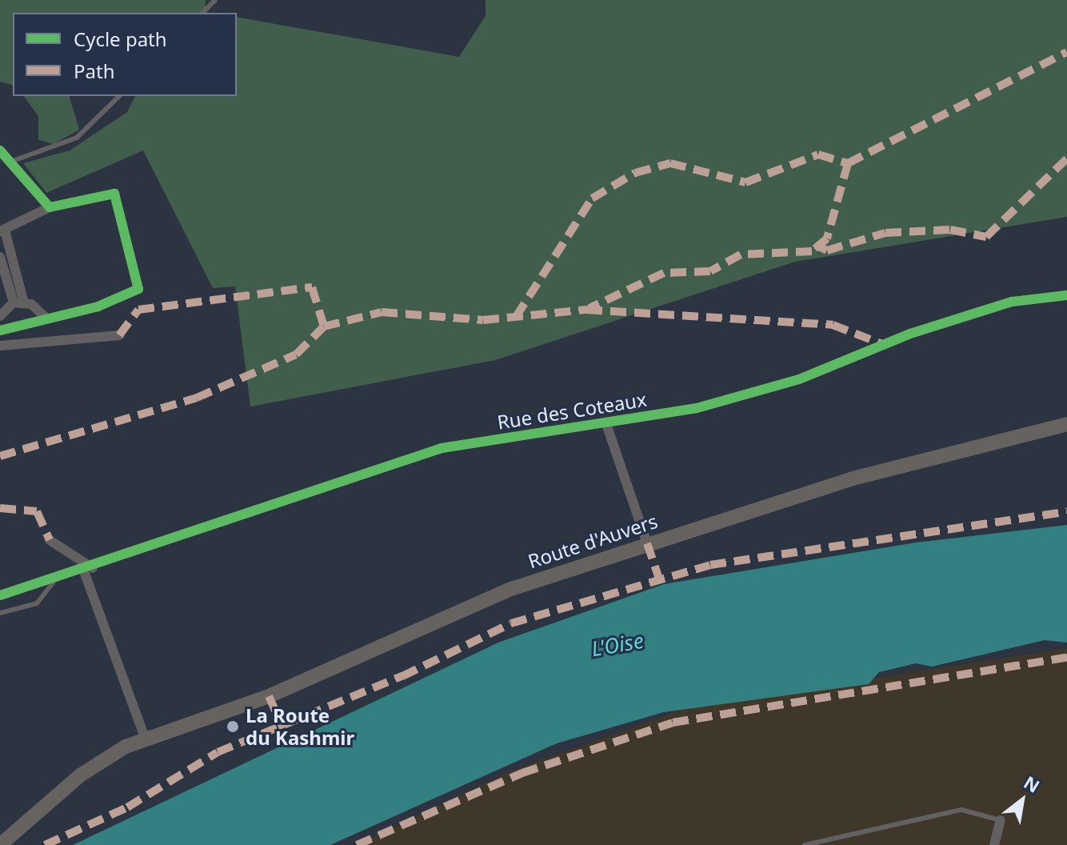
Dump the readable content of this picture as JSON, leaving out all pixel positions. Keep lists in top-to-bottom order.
{
  "streets": {
    "main road": ["Route d'Auvers"],
    "street": ["Rue des Coteaux"]
  },
  "water": ["L'Oise"],
  "places": ["La Route du Kashmir"],
  "legend": ["Cycle path", "Path"],
  "north": "top right"
}
